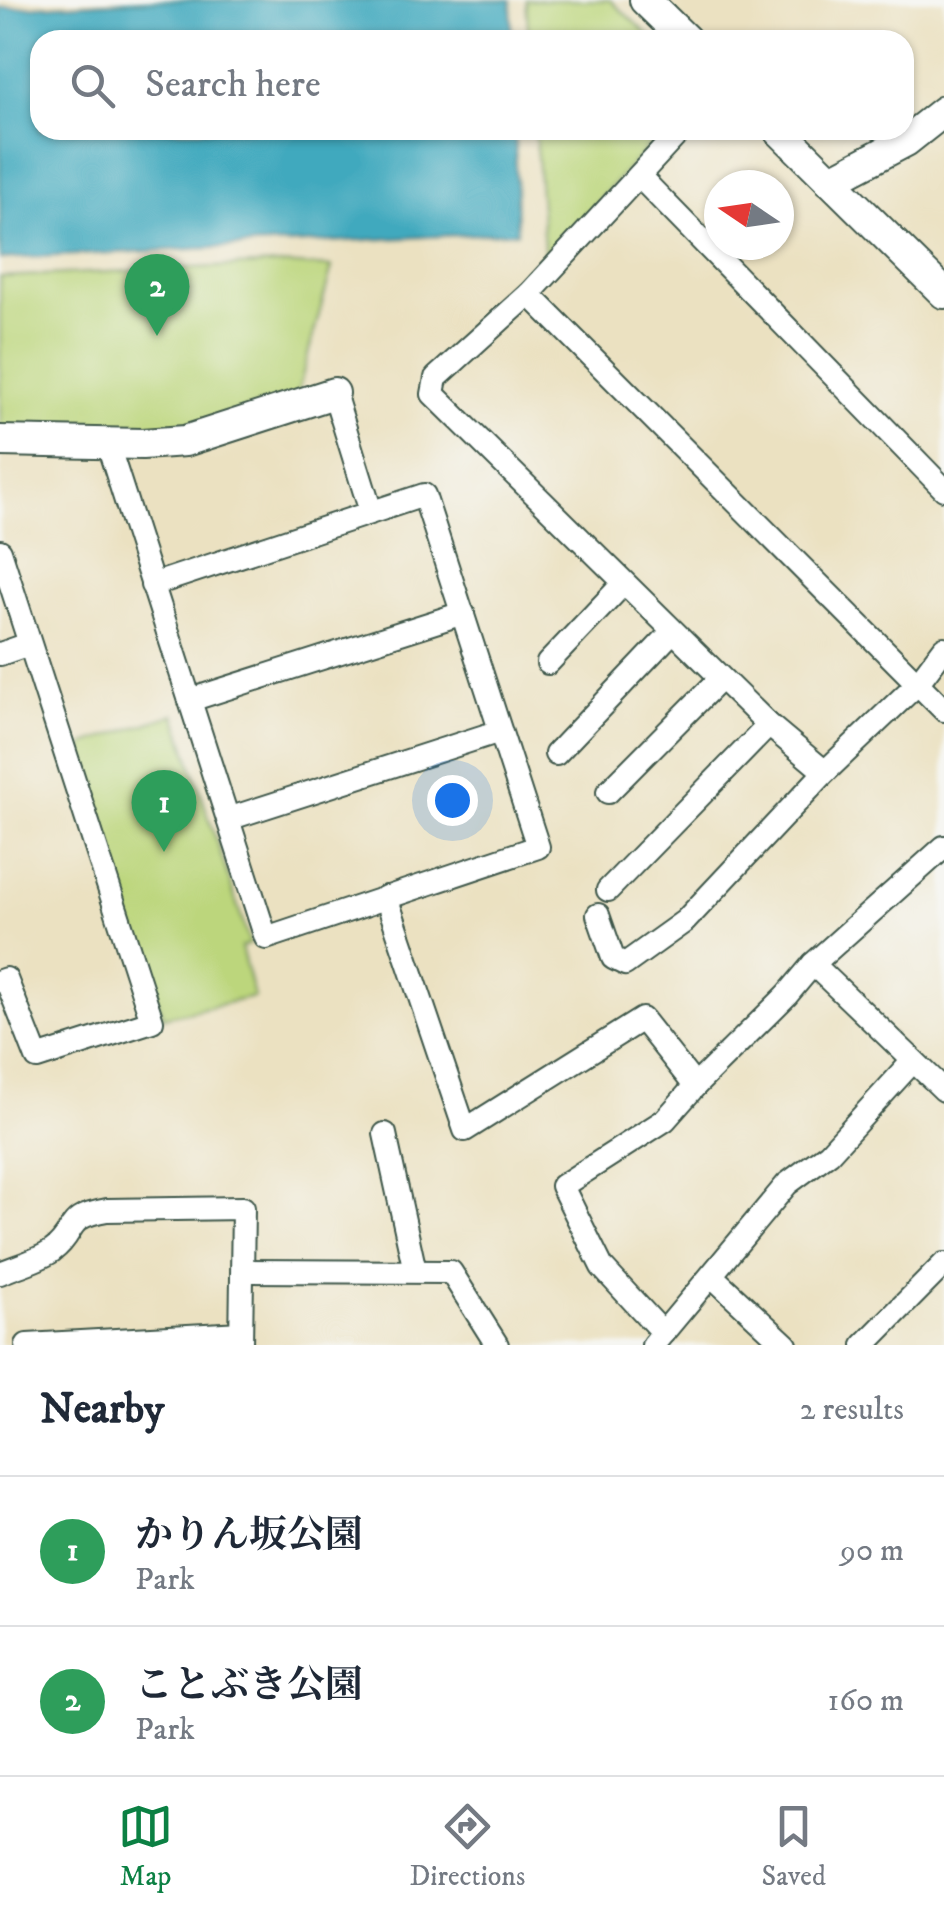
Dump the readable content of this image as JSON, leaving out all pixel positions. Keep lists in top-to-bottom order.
{
  "north": "left",
  "page": {
    "search": "Search here",
    "pins": ["2", "1"],
    "heading": ["Nearby", "2 results"],
    "list": [
      {
        "mark": "1",
        "name": "かりん坂公園",
        "note": "Park",
        "value": "90 m"
      },
      {
        "mark": "2",
        "name": "ことぶき公園",
        "note": "Park",
        "value": "160 m"
      }
    ],
    "nav": ["Map", "Directions", "Saved"]
  }
}
